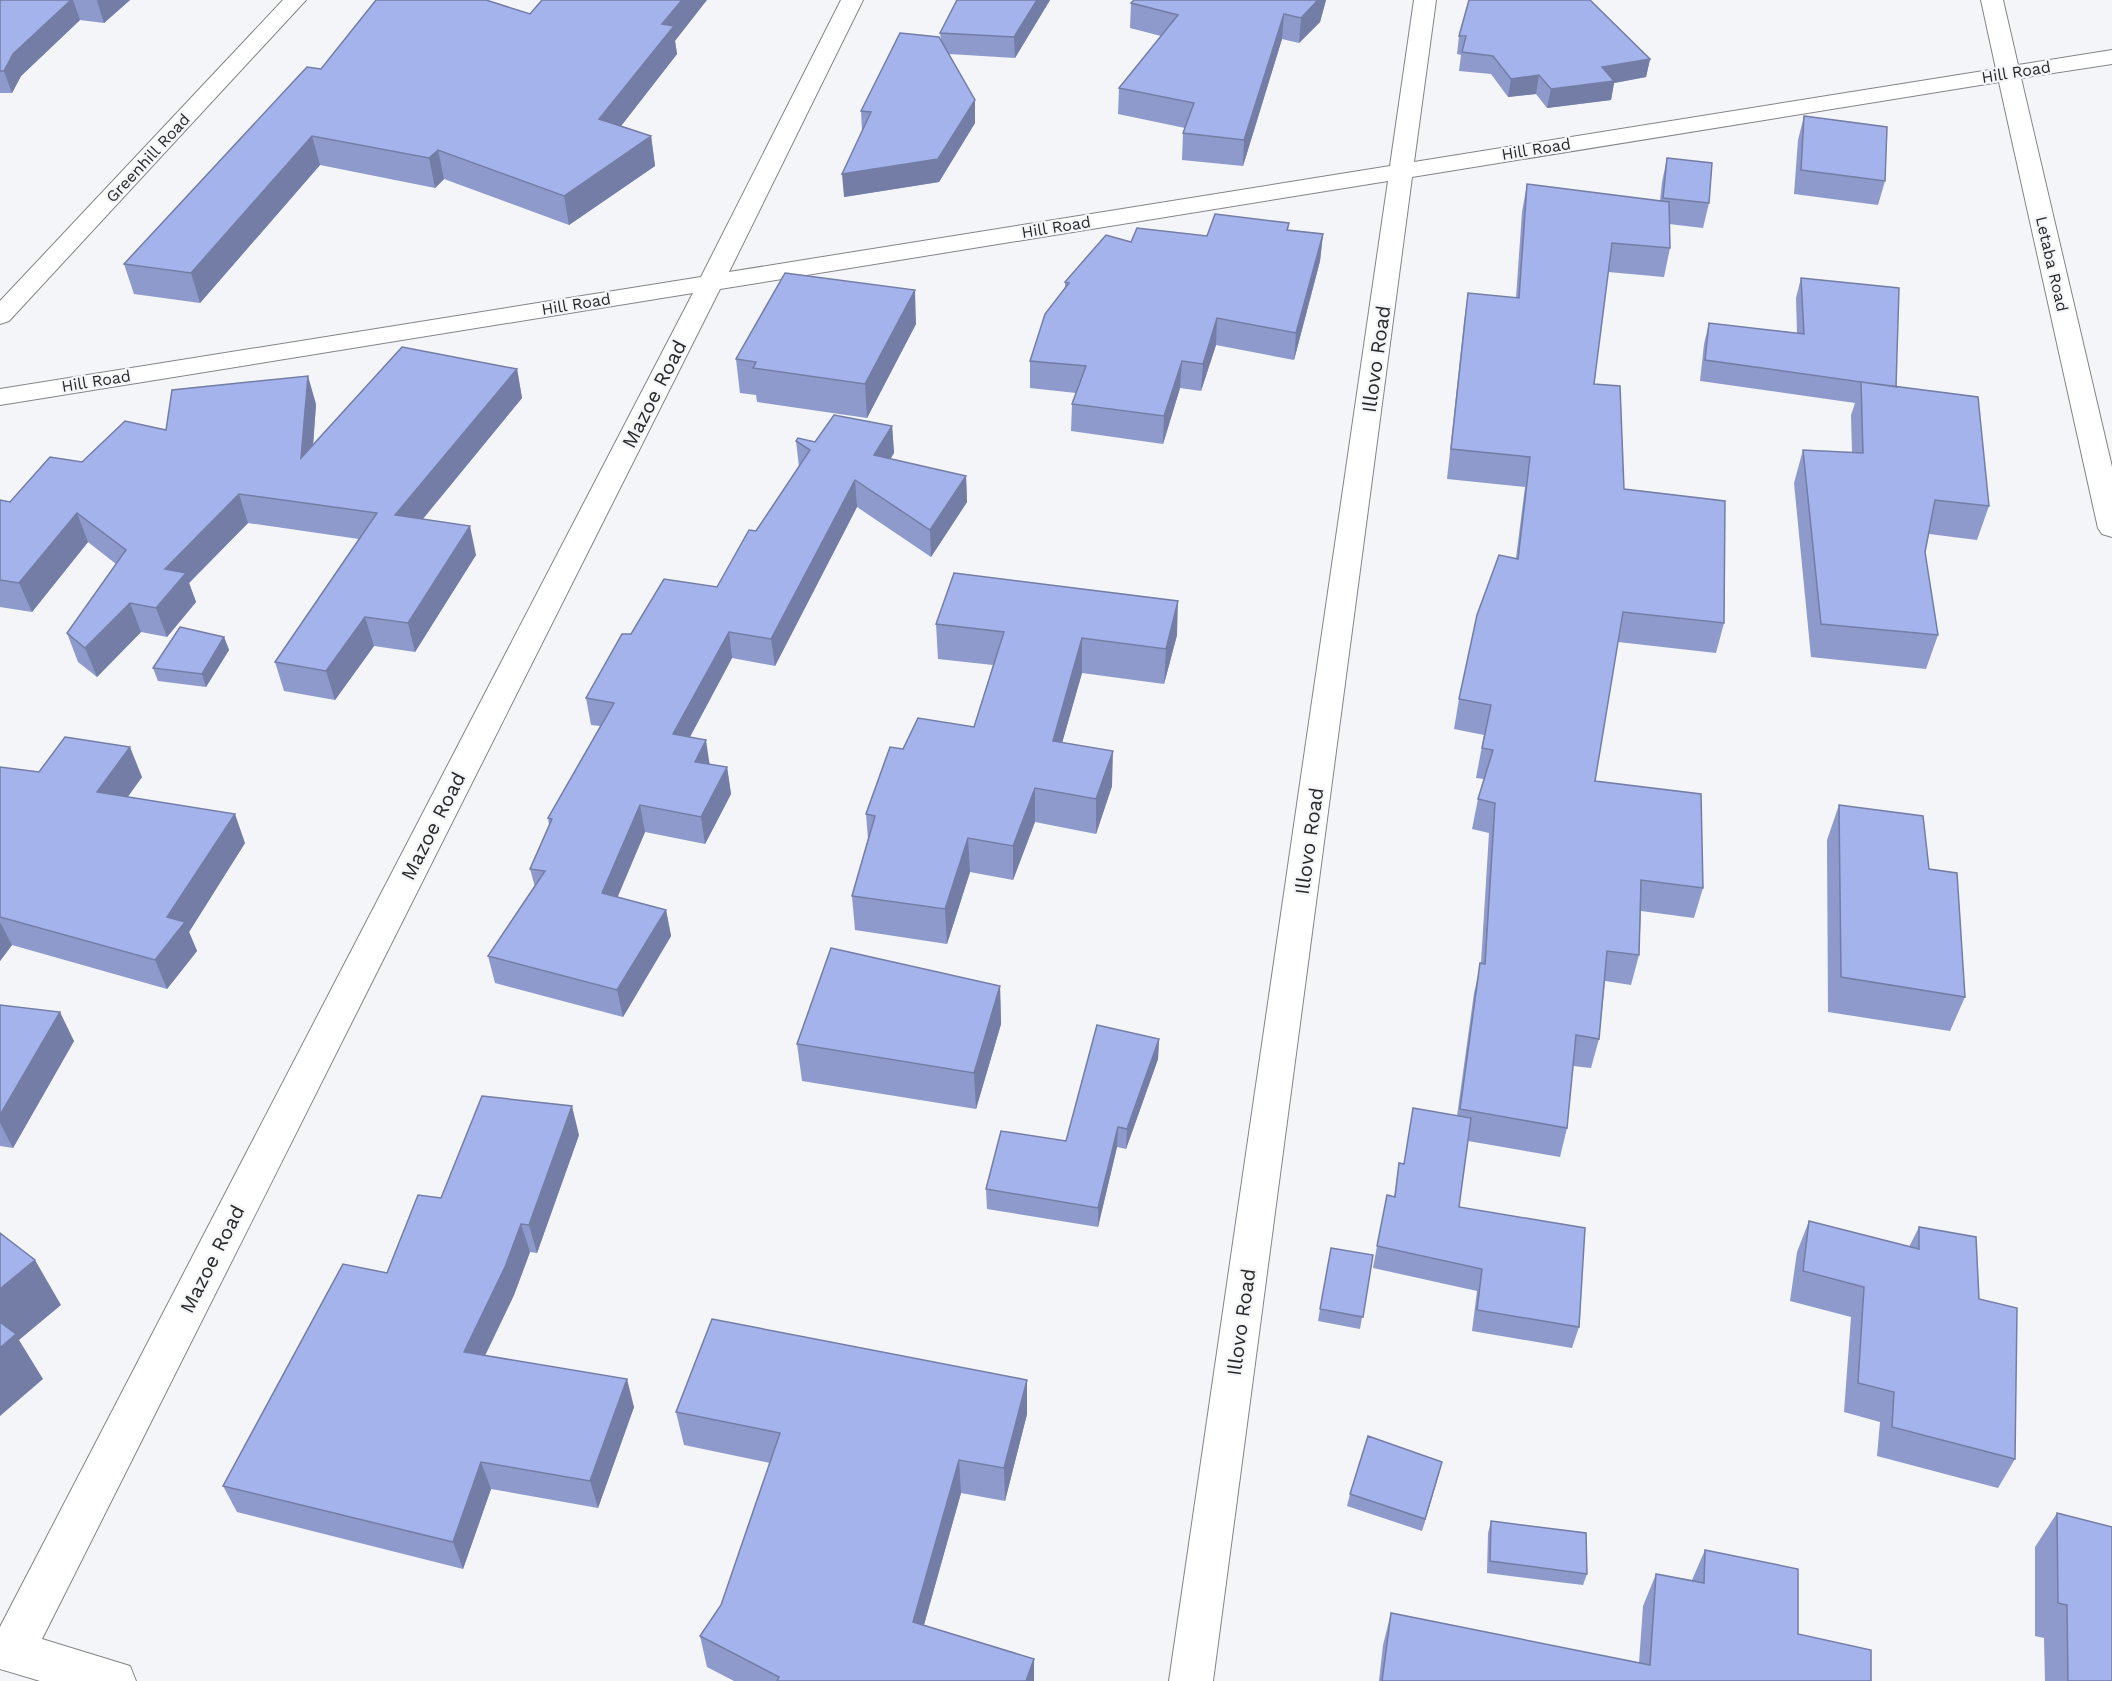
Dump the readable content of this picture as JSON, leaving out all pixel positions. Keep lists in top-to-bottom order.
{
  "streets": {
    "street": [
      "Hill Road",
      "Greenhill Road",
      "Letaba Road",
      "Illovo Road",
      "Mazoe Road"
    ]
  },
  "crossings": [
    ["Hill Road", "Letaba Road"],
    ["Hill Road", "Illovo Road"],
    ["Hill Road", "Mazoe Road"]
  ]
}
